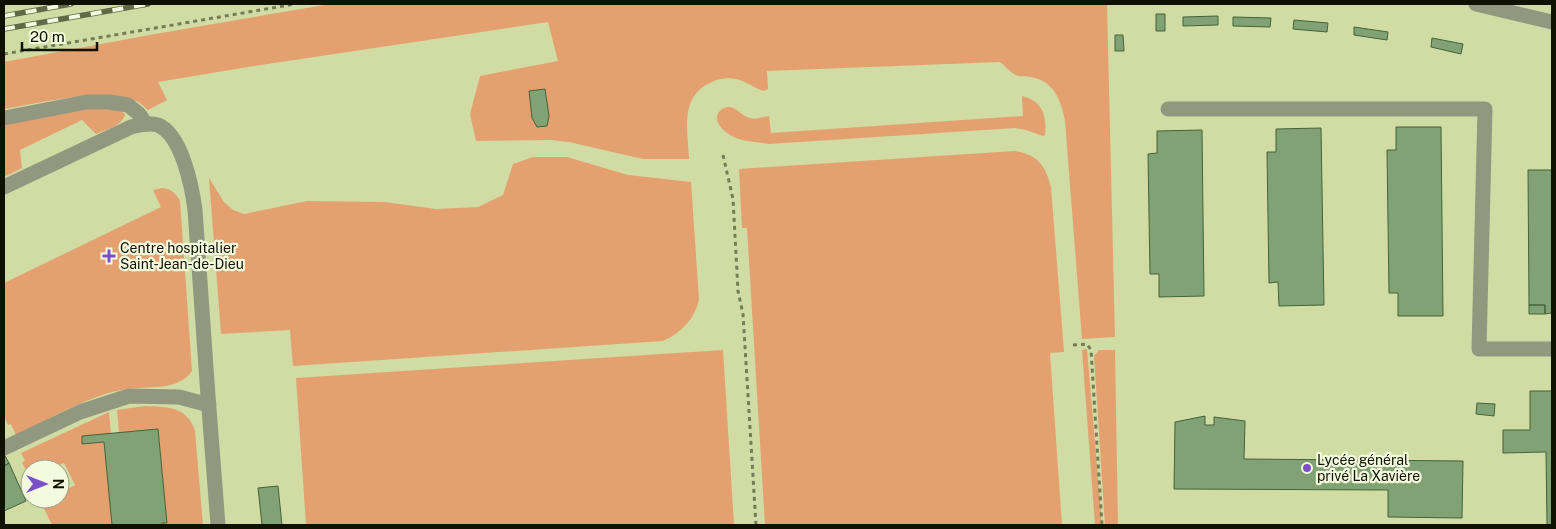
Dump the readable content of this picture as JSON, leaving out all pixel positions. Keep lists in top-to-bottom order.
{
  "places": {
    "health": ["Centre hospitalier Saint-Jean-de-Dieu"],
    "other": ["Lycée général privé La Xavière"]
  },
  "scale_bar": "20 m",
  "north": "right"
}
